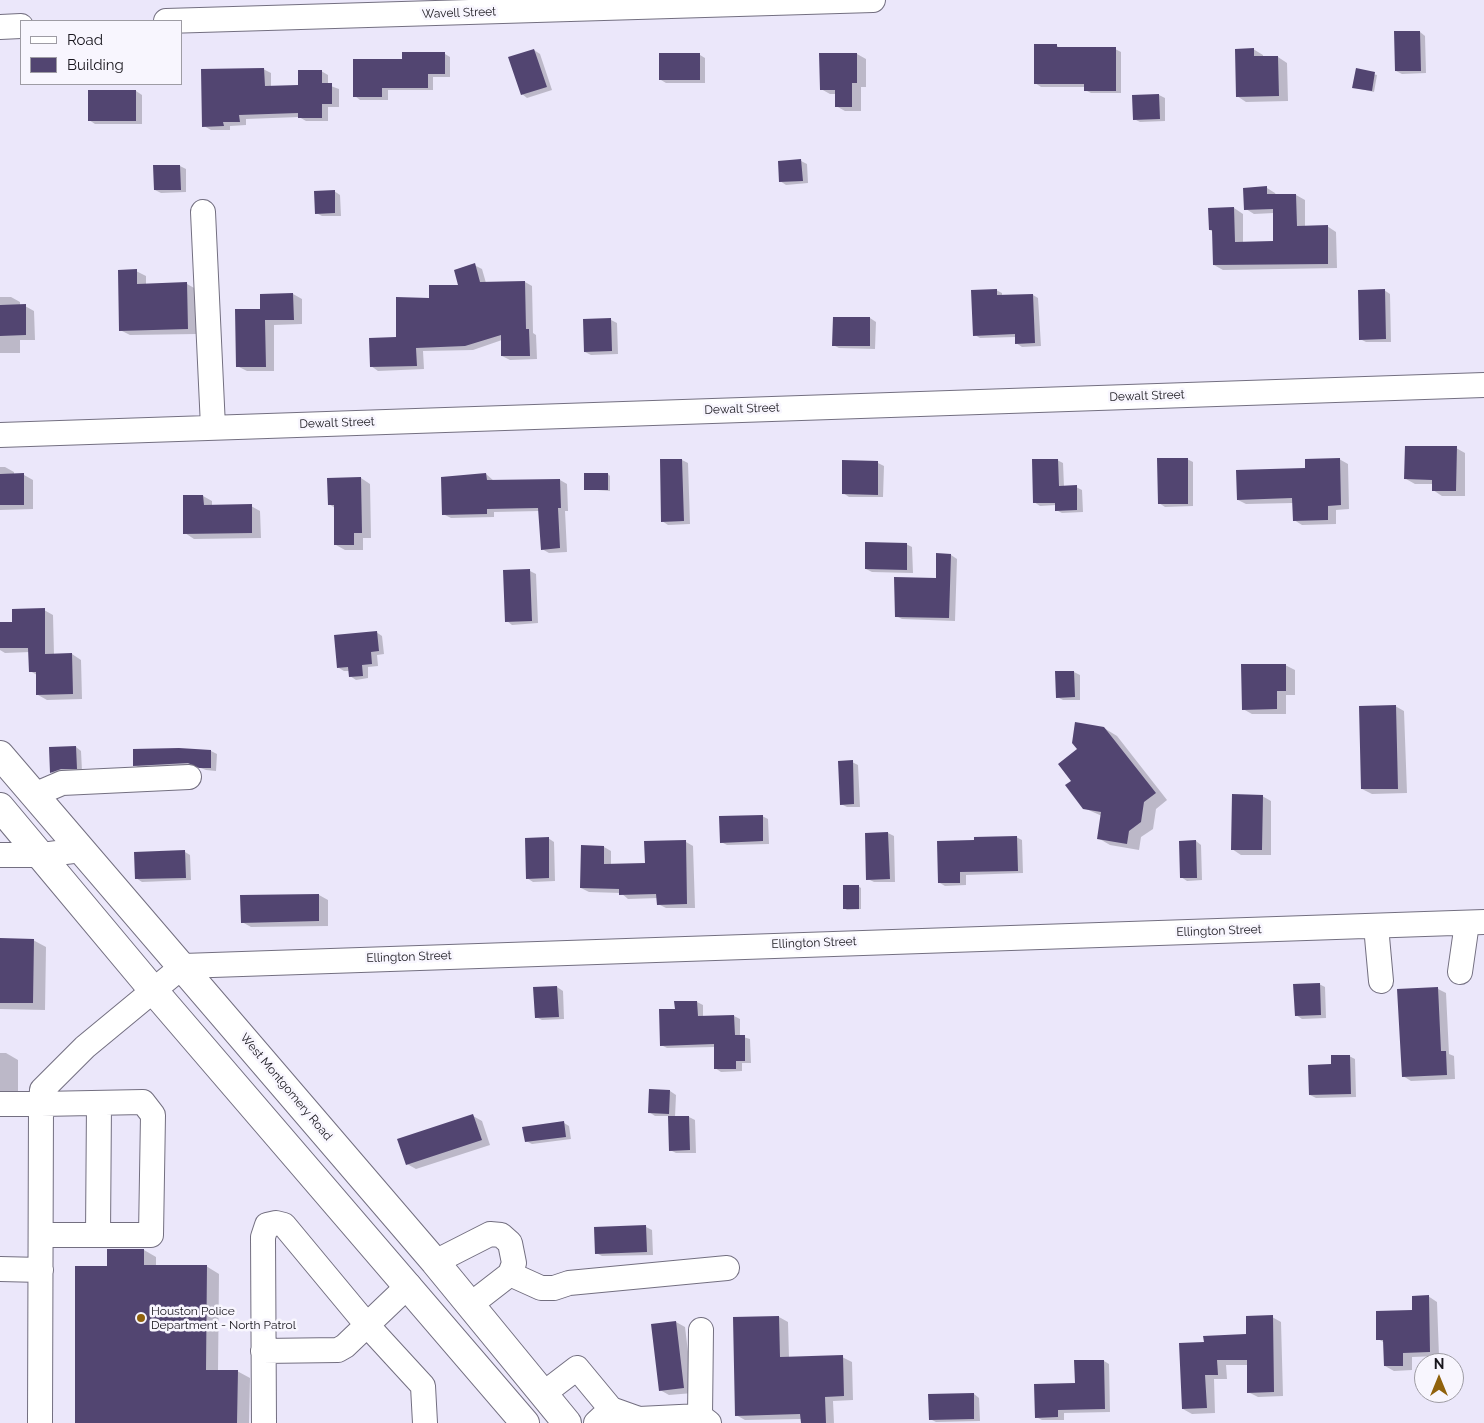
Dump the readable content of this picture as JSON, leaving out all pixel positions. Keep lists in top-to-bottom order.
{
  "streets": {
    "main road": ["West Montgomery Road"],
    "street": ["Wavell Street", "Dewalt Street", "Ellington Street"]
  },
  "crossings": [
    ["Ellington Street", "West Montgomery Road"]
  ],
  "places": ["Houston Police Department - North Patrol"],
  "legend": ["Road", "Building"],
  "north": "top"
}
